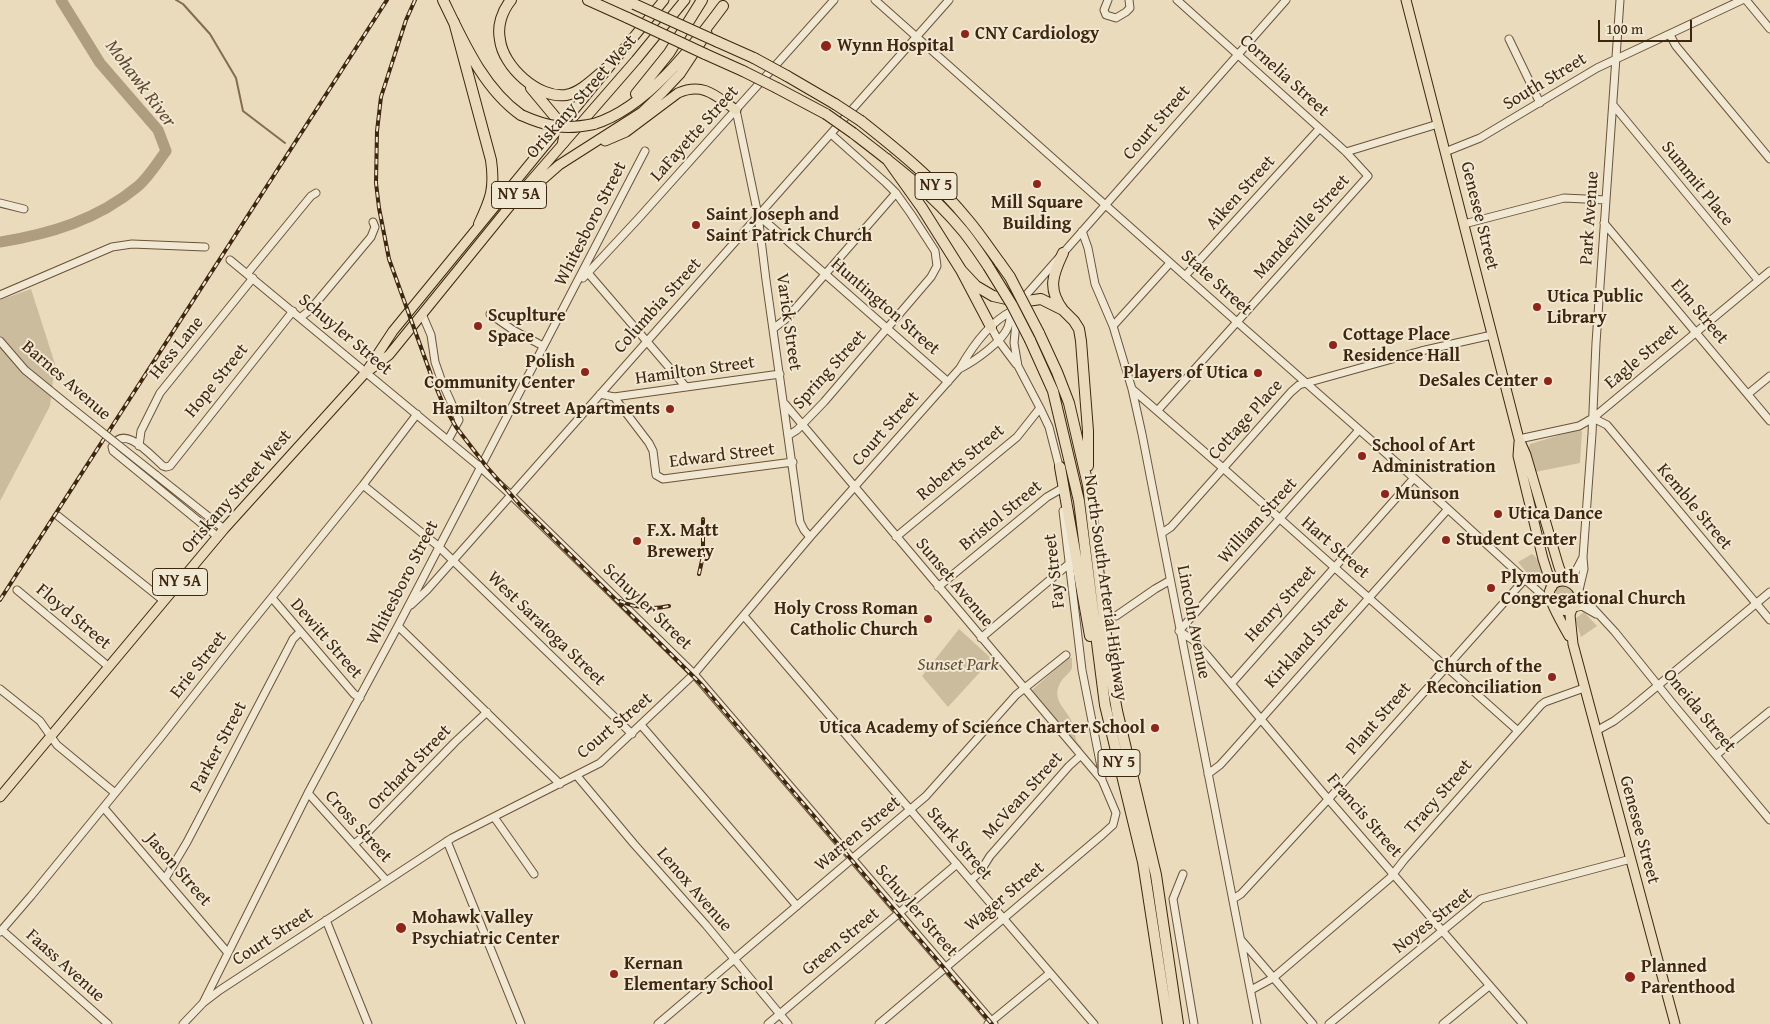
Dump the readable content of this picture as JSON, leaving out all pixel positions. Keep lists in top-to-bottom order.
{
  "streets": {
    "highway": ["NY 5", "North-South Arterial Highway"],
    "main road": ["Oriskany Street West", "NY 5A", "Genesee Street"],
    "street": [
      "Cornelia Street",
      "South Street",
      "Court Street",
      "LaFayette Street",
      "Summit Place",
      "Aiken Street",
      "Park Avenue",
      "Whitesboro Street",
      "Mandeville Street",
      "State Street",
      "Columbia Street",
      "Huntington Street",
      "Elm Street",
      "Varick Street",
      "Schuyler Street",
      "Hess Lane",
      "Eagle Street",
      "Spring Street",
      "Hamilton Street",
      "Barnes Avenue",
      "Hope Street",
      "Cottage Place",
      "Edward Street",
      "Roberts Street",
      "Kemble Street",
      "Bristol Street",
      "William Street",
      "Hart Street",
      "Fay Street",
      "Sunset Avenue",
      "Henry Street",
      "Floyd Street",
      "Lincoln Avenue",
      "West Saratoga Street",
      "Dewitt Street",
      "Kirkland Street",
      "Erie Street",
      "Oneida Street",
      "Plant Street",
      "Parker Street",
      "Orchard Street",
      "McVean Street",
      "Tracy Street",
      "Francis Street",
      "Cross Street",
      "Warren Street",
      "Stark Street",
      "Jason Street",
      "Lenox Avenue",
      "Wager Street",
      "Noyes Street",
      "Green Street",
      "Faass Avenue"
    ]
  },
  "crossings": [
    ["Cornelia Street", "Court Street"],
    ["Cornelia Street", "Aiken Street"],
    ["Cornelia Street", "Mandeville Street"],
    ["South Street", "Genesee Street"],
    ["South Street", "Park Avenue"],
    ["Oriskany Street West", "Schuyler Street"],
    ["Oriskany Street West", "Barnes Avenue"],
    ["Oriskany Street West", "Floyd Street"],
    ["Court Street", "Whitesboro Street"],
    ["Court Street", "State Street"],
    ["Court Street", "Huntington Street"],
    ["Court Street", "Varick Street"],
    ["Court Street", "Schuyler Street"],
    ["Court Street", "Fay Street"],
    ["Court Street", "Sunset Avenue"],
    ["Court Street", "Lincoln Avenue"],
    ["Court Street", "West Saratoga Street"],
    ["Court Street", "Cross Street"],
    ["Court Street", "Stark Street"],
    ["Court Street", "Lenox Avenue"],
    ["LaFayette Street", "Whitesboro Street"],
    ["LaFayette Street", "Varick Street"],
    ["Summit Place", "Park Avenue"],
    ["Summit Place", "Eagle Street"],
    ["Aiken Street", "State Street"],
    ["Genesee Street", "Park Avenue"],
    ["Genesee Street", "State Street"],
    ["Genesee Street", "Eagle Street"],
    ["Genesee Street", "Cottage Place"],
    ["Genesee Street", "Oneida Street"],
    ["Genesee Street", "Tracy Street"],
    ["Genesee Street", "Noyes Street"],
    ["Park Avenue", "State Street"],
    ["Park Avenue", "Elm Street"],
    ["Park Avenue", "Eagle Street"],
    ["Park Avenue", "Kemble Street"],
    ["Park Avenue", "Oneida Street"],
    ["Whitesboro Street", "Columbia Street"],
    ["Whitesboro Street", "Schuyler Street"],
    ["Whitesboro Street", "West Saratoga Street"],
    ["Whitesboro Street", "Dewitt Street"],
    ["Whitesboro Street", "Cross Street"],
    ["Whitesboro Street", "Jason Street"],
    ["Mandeville Street", "State Street"],
    ["Mandeville Street", "Hart Street"],
    ["State Street", "Columbia Street"],
    ["State Street", "Cottage Place"],
    ["State Street", "William Street"],
    ["State Street", "Henry Street"],
    ["State Street", "Kirkland Street"],
    ["State Street", "Oneida Street"],
    ["State Street", "Plant Street"],
    ["Columbia Street", "Huntington Street"],
    ["Columbia Street", "Varick Street"],
    ["Columbia Street", "Schuyler Street"],
    ["Columbia Street", "West Saratoga Street"],
    ["Huntington Street", "Varick Street"],
    ["Huntington Street", "Spring Street"],
    ["Elm Street", "Eagle Street"],
    ["Varick Street", "Spring Street"],
    ["Varick Street", "Hamilton Street"],
    ["Varick Street", "Edward Street"],
    ["Varick Street", "Sunset Avenue"],
    ["Schuyler Street", "Hess Lane"],
    ["Schuyler Street", "Hope Street"],
    ["Schuyler Street", "Erie Street"],
    ["Schuyler Street", "Warren Street"],
    ["Schuyler Street", "Wager Street"],
    ["Schuyler Street", "Green Street"],
    ["Hess Lane", "Barnes Avenue"],
    ["Hess Lane", "Hope Street"],
    ["Eagle Street", "Kemble Street"],
    ["Spring Street", "Sunset Avenue"],
    ["Hamilton Street", "Edward Street"],
    ["Barnes Avenue", "Hope Street"],
    ["Cottage Place", "Hart Street"],
    ["Cottage Place", "Lincoln Avenue"],
    ["Roberts Street", "Fay Street"],
    ["Roberts Street", "Sunset Avenue"],
    ["Bristol Street", "Fay Street"],
    ["Bristol Street", "Sunset Avenue"],
    ["William Street", "Hart Street"],
    ["William Street", "Lincoln Avenue"],
    ["William Street", "Francis Street"],
    ["Hart Street", "Henry Street"],
    ["Hart Street", "Lincoln Avenue"],
    ["Hart Street", "Kirkland Street"],
    ["Hart Street", "Plant Street"],
    ["Hart Street", "Tracy Street"],
    ["Fay Street", "Sunset Avenue"],
    ["Fay Street", "Wager Street"],
    ["Sunset Avenue", "McVean Street"],
    ["Sunset Avenue", "Warren Street"],
    ["Sunset Avenue", "Wager Street"],
    ["Henry Street", "Francis Street"],
    ["Lincoln Avenue", "Kirkland Street"],
    ["Lincoln Avenue", "Plant Street"],
    ["Lincoln Avenue", "Tracy Street"],
    ["Lincoln Avenue", "Francis Street"],
    ["West Saratoga Street", "Erie Street"],
    ["Dewitt Street", "Erie Street"],
    ["Dewitt Street", "Parker Street"],
    ["Kirkland Street", "Francis Street"],
    ["Erie Street", "Jason Street"],
    ["Erie Street", "Faass Avenue"],
    ["Plant Street", "Francis Street"],
    ["Parker Street", "Jason Street"],
    ["Orchard Street", "Cross Street"],
    ["McVean Street", "Stark Street"],
    ["Tracy Street", "Francis Street"],
    ["Francis Street", "Noyes Street"],
    ["Warren Street", "Stark Street"],
    ["Warren Street", "Lenox Avenue"],
    ["Stark Street", "Wager Street"],
    ["Stark Street", "Green Street"],
    ["Lenox Avenue", "Green Street"]
  ],
  "water": ["Mohawk River"],
  "parks": ["Sunset Park"],
  "places": [
    "CNY Cardiology",
    "Wynn Hospital",
    "Mill Square Building",
    "Saint Joseph and Saint Patrick Church",
    "Utica Public Library",
    "Scuplture Space",
    "Cottage Place Residence Hall",
    "Polish Community Center",
    "Players of Utica",
    "DeSales Center",
    "Hamilton Street Apartments",
    "School of Art Administration",
    "Munson",
    "Utica Dance",
    "Student Center",
    "F.X. Matt Brewery",
    "Plymouth Congregational Church",
    "Holy Cross Roman Catholic Church",
    "Church of the Reconciliation",
    "Utica Academy of Science Charter School",
    "Mohawk Valley Psychiatric Center",
    "Kernan Elementary School",
    "Planned Parenthood"
  ],
  "scale_bar": "100 m"
}
